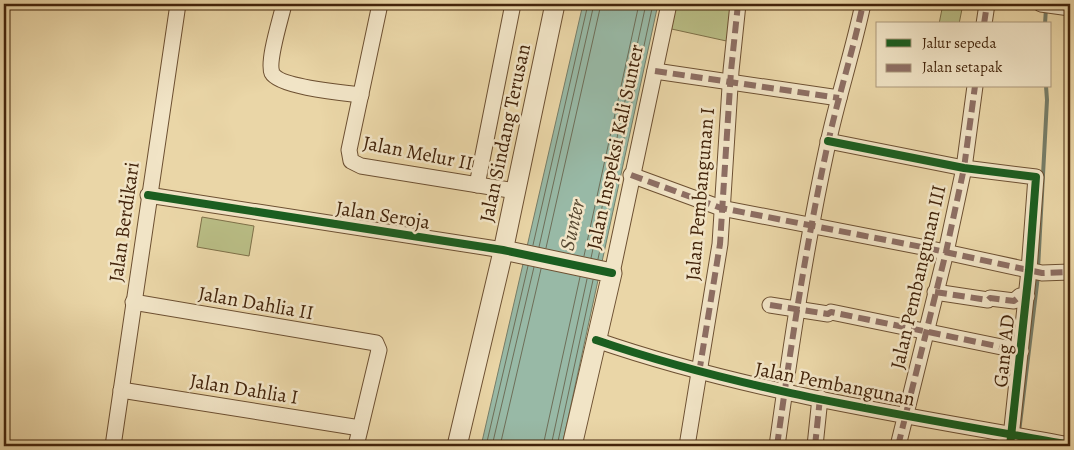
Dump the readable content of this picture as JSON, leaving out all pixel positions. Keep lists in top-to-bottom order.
{
  "streets": {
    "street": [
      "Jalan Sindang Terusan",
      "Jalan Inspeksi Kali Sunter",
      "Jalan Melur II",
      "Jalan Pembangunan I",
      "Jalan Seroja",
      "Jalan Berdikari",
      "Jalan Pembangunan III",
      "Jalan Dahlia II",
      "Gang AD",
      "Jalan Pembangunan",
      "Jalan Dahlia I"
    ]
  },
  "crossings": [
    ["Jalan Sindang Terusan", "Jalan Melur II"],
    ["Jalan Sindang Terusan", "Jalan Seroja"],
    ["Jalan Inspeksi Kali Sunter", "Jalan Seroja"],
    ["Jalan Inspeksi Kali Sunter", "Jalan Pembangunan"],
    ["Jalan Pembangunan I", "Jalan Pembangunan"],
    ["Jalan Seroja", "Jalan Berdikari"],
    ["Jalan Berdikari", "Jalan Dahlia II"],
    ["Jalan Berdikari", "Jalan Dahlia I"],
    ["Jalan Pembangunan III", "Gang AD"],
    ["Jalan Pembangunan III", "Jalan Pembangunan"],
    ["Jalan Dahlia II", "Jalan Dahlia I"],
    ["Gang AD", "Jalan Pembangunan"]
  ],
  "water": ["Sunter"],
  "legend": ["Jalur sepeda", "Jalan setapak"]
}
